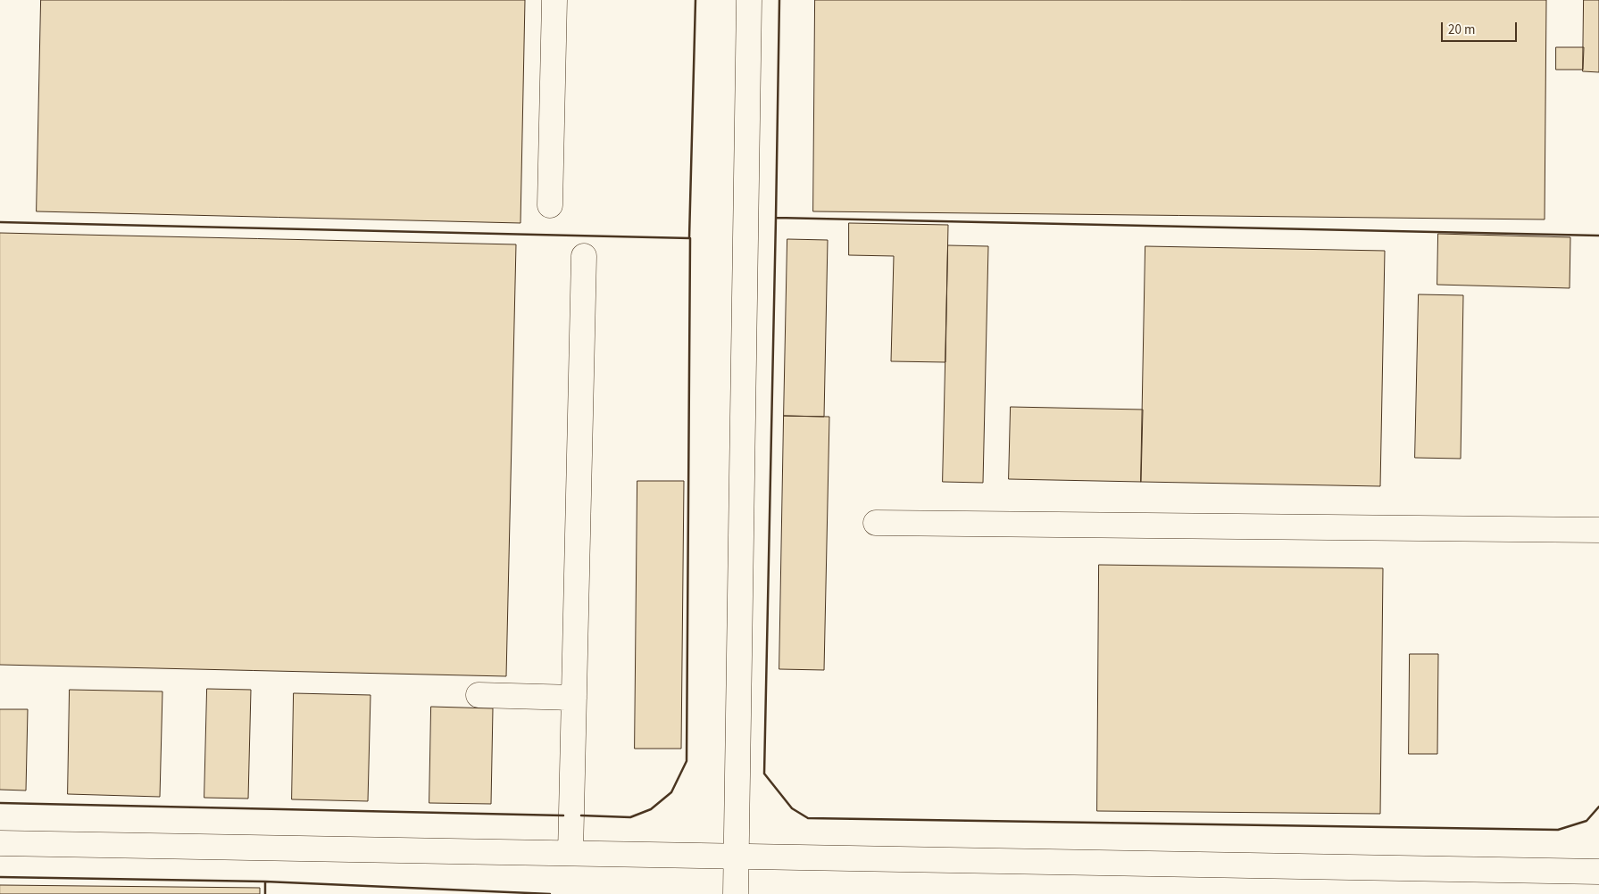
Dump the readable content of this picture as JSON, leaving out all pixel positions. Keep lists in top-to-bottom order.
{
  "scale_bar": "20 m"
}
